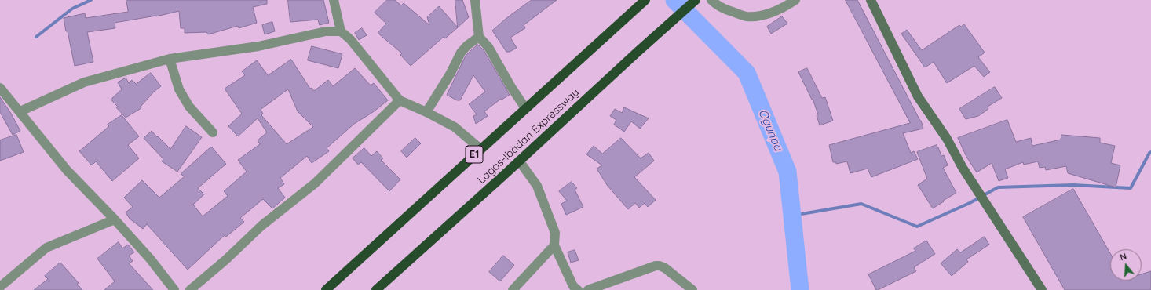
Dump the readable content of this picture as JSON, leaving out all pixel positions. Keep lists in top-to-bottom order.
{
  "streets": {
    "highway": ["Lagos-Ibadan Expressway", "E1"]
  },
  "water": ["Ogunpa"],
  "north": "top"
}
